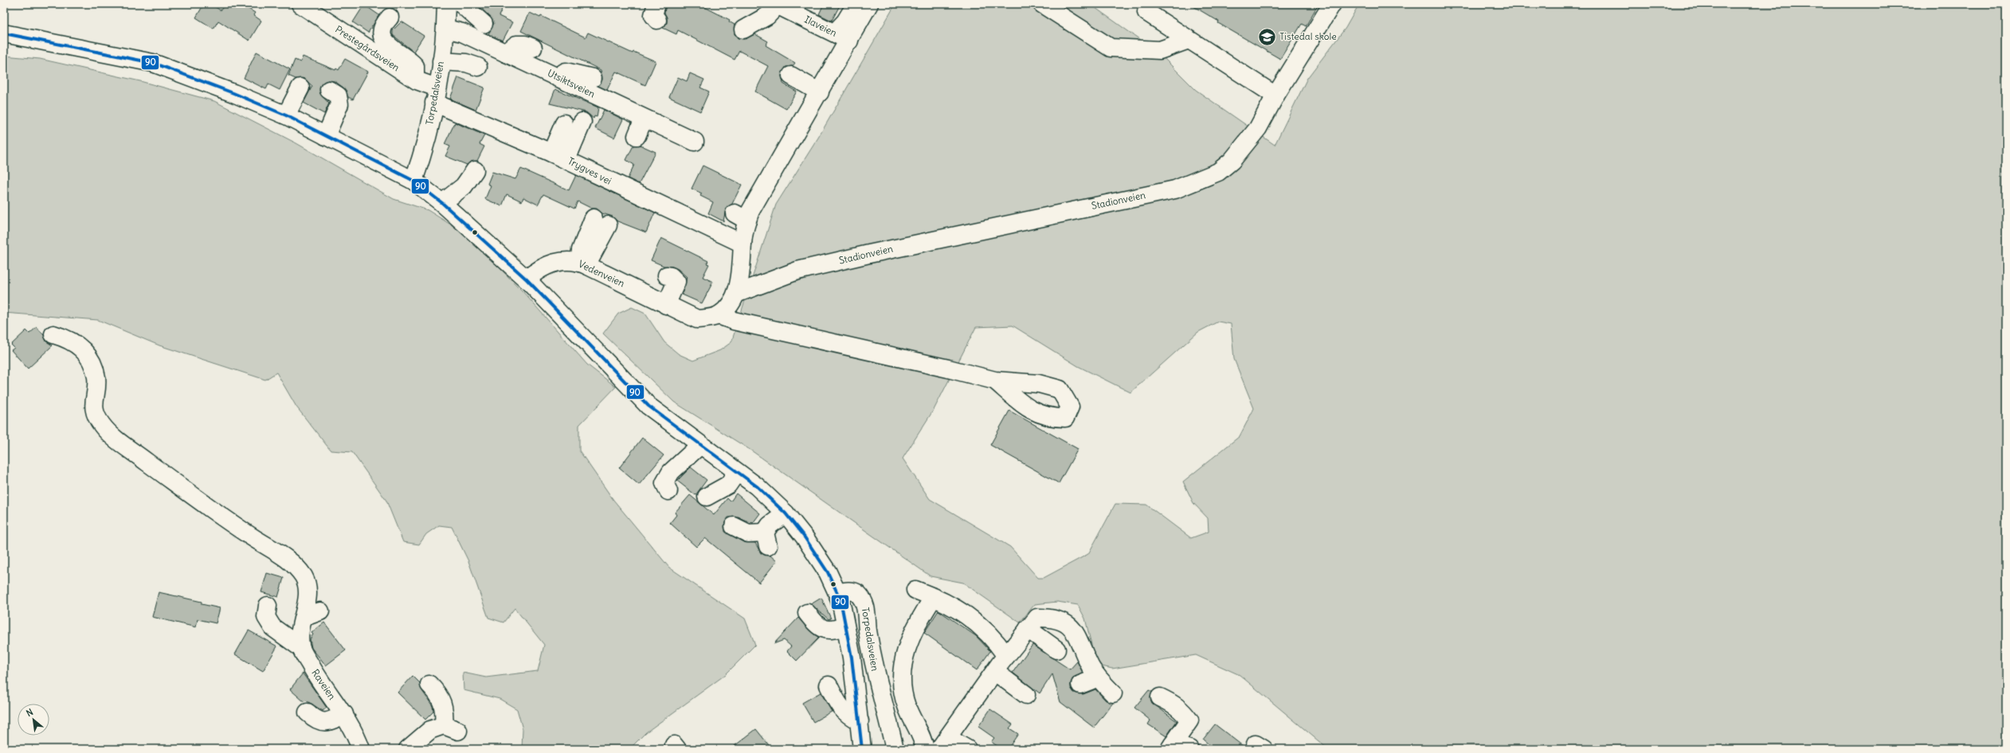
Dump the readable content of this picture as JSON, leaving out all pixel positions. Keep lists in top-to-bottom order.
{
  "streets": {
    "street": [
      "Ilaveien",
      "Prestegårdsveien",
      "Utsiktsveien",
      "Torpedalsveien",
      "Trygves vei",
      "Stadionveien",
      "Vedenveien",
      "Raveien"
    ]
  },
  "crossings": [
    ["Prestegårdsveien", "Torpedalsveien"],
    ["Prestegårdsveien", "Trygves vei"],
    ["Utsiktsveien", "Torpedalsveien"],
    ["Torpedalsveien", "Trygves vei"]
  ],
  "places": {
    "school or university": ["Tistedal skole"]
  },
  "lines": ["transit line 90"],
  "north": "top left"
}
